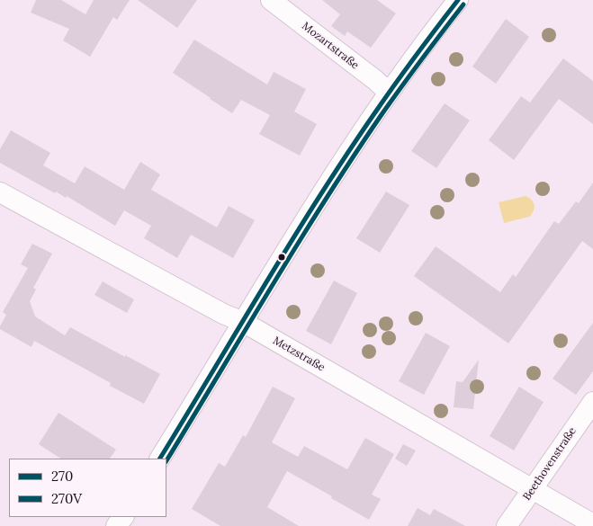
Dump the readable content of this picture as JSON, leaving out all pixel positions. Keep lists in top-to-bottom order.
{
  "streets": {
    "street": ["Mozartstraße", "Metzstraße", "Beethovenstraße"]
  },
  "crossings": [
    ["Metzstraße", "Beethovenstraße"]
  ],
  "lines": ["transit line 270", "transit line 270V"],
  "legend": ["270", "270V"]
}
